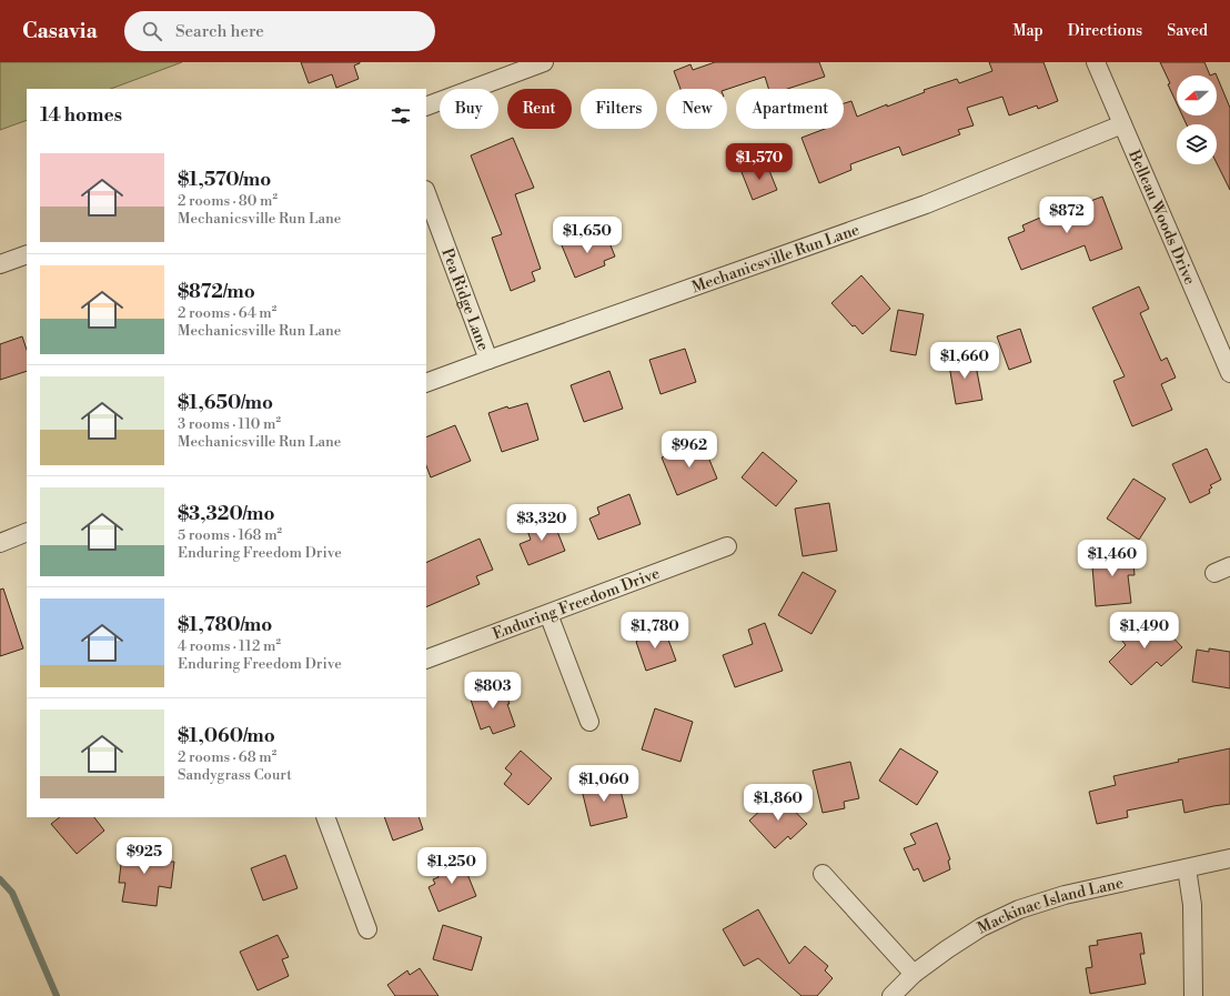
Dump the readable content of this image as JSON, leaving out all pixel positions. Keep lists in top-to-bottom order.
{
  "streets": {
    "street": [
      "Belleau Woods Drive",
      "Mechanicsville Run Lane",
      "Pea Ridge Lane",
      "Enduring Freedom Drive",
      "Mackinac Island Lane"
    ]
  },
  "crossings": [
    ["Belleau Woods Drive", "Mechanicsville Run Lane"],
    ["Mechanicsville Run Lane", "Pea Ridge Lane"]
  ],
  "north": "left",
  "page": {
    "header": "Casavia",
    "search": "Search here",
    "nav": ["Map", "Directions", "Saved"],
    "chip": [
      "Buy",
      "Rent",
      "Filters",
      "New",
      "Apartment"
    ],
    "heading": "14 homes",
    "list": [
      {
        "name": "$1,570/mo",
        "note": "2 rooms · 80 m² · Mechanicsville Run Lane"
      },
      {
        "name": "$872/mo",
        "note": "2 rooms · 64 m² · Mechanicsville Run Lane"
      },
      {
        "name": "$1,650/mo",
        "note": "3 rooms · 110 m² · Mechanicsville Run Lane"
      },
      {
        "name": "$3,320/mo",
        "note": "5 rooms · 168 m² · Enduring Freedom Drive"
      },
      {
        "name": "$1,780/mo",
        "note": "4 rooms · 112 m² · Enduring Freedom Drive"
      },
      {
        "name": "$1,060/mo",
        "note": "2 rooms · 68 m² · Sandygrass Court"
      }
    ],
    "price": [
      "$1,570",
      "$872",
      "$1,650",
      "$1,660",
      "$962",
      "$3,320",
      "$1,460",
      "$1,780",
      "$1,490",
      "$803",
      "$1,060",
      "$1,860",
      "$925",
      "$1,250"
    ]
  }
}
